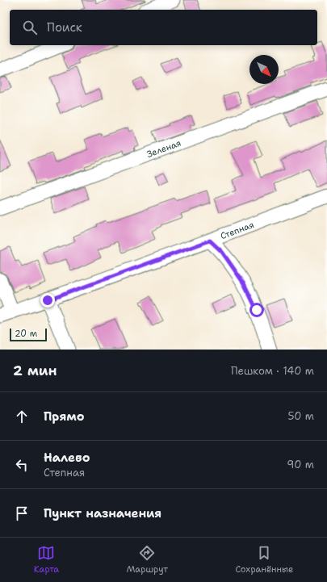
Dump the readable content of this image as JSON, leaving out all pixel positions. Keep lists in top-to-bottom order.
{
  "streets": {
    "street": ["Зеленая", "Степная"]
  },
  "scale_bar": "20 m",
  "north": "bottom right",
  "page": {
    "search": "Поиск",
    "scale": "20 m",
    "heading": ["2 мин", "Пешком · 140 m"],
    "list": [
      ["Прямо", "50 m"],
      ["Налево", "Степная", "90 m"],
      "Пункт назначения"
    ],
    "nav": ["Карта", "Маршрут", "Сохранённые"]
  }
}
